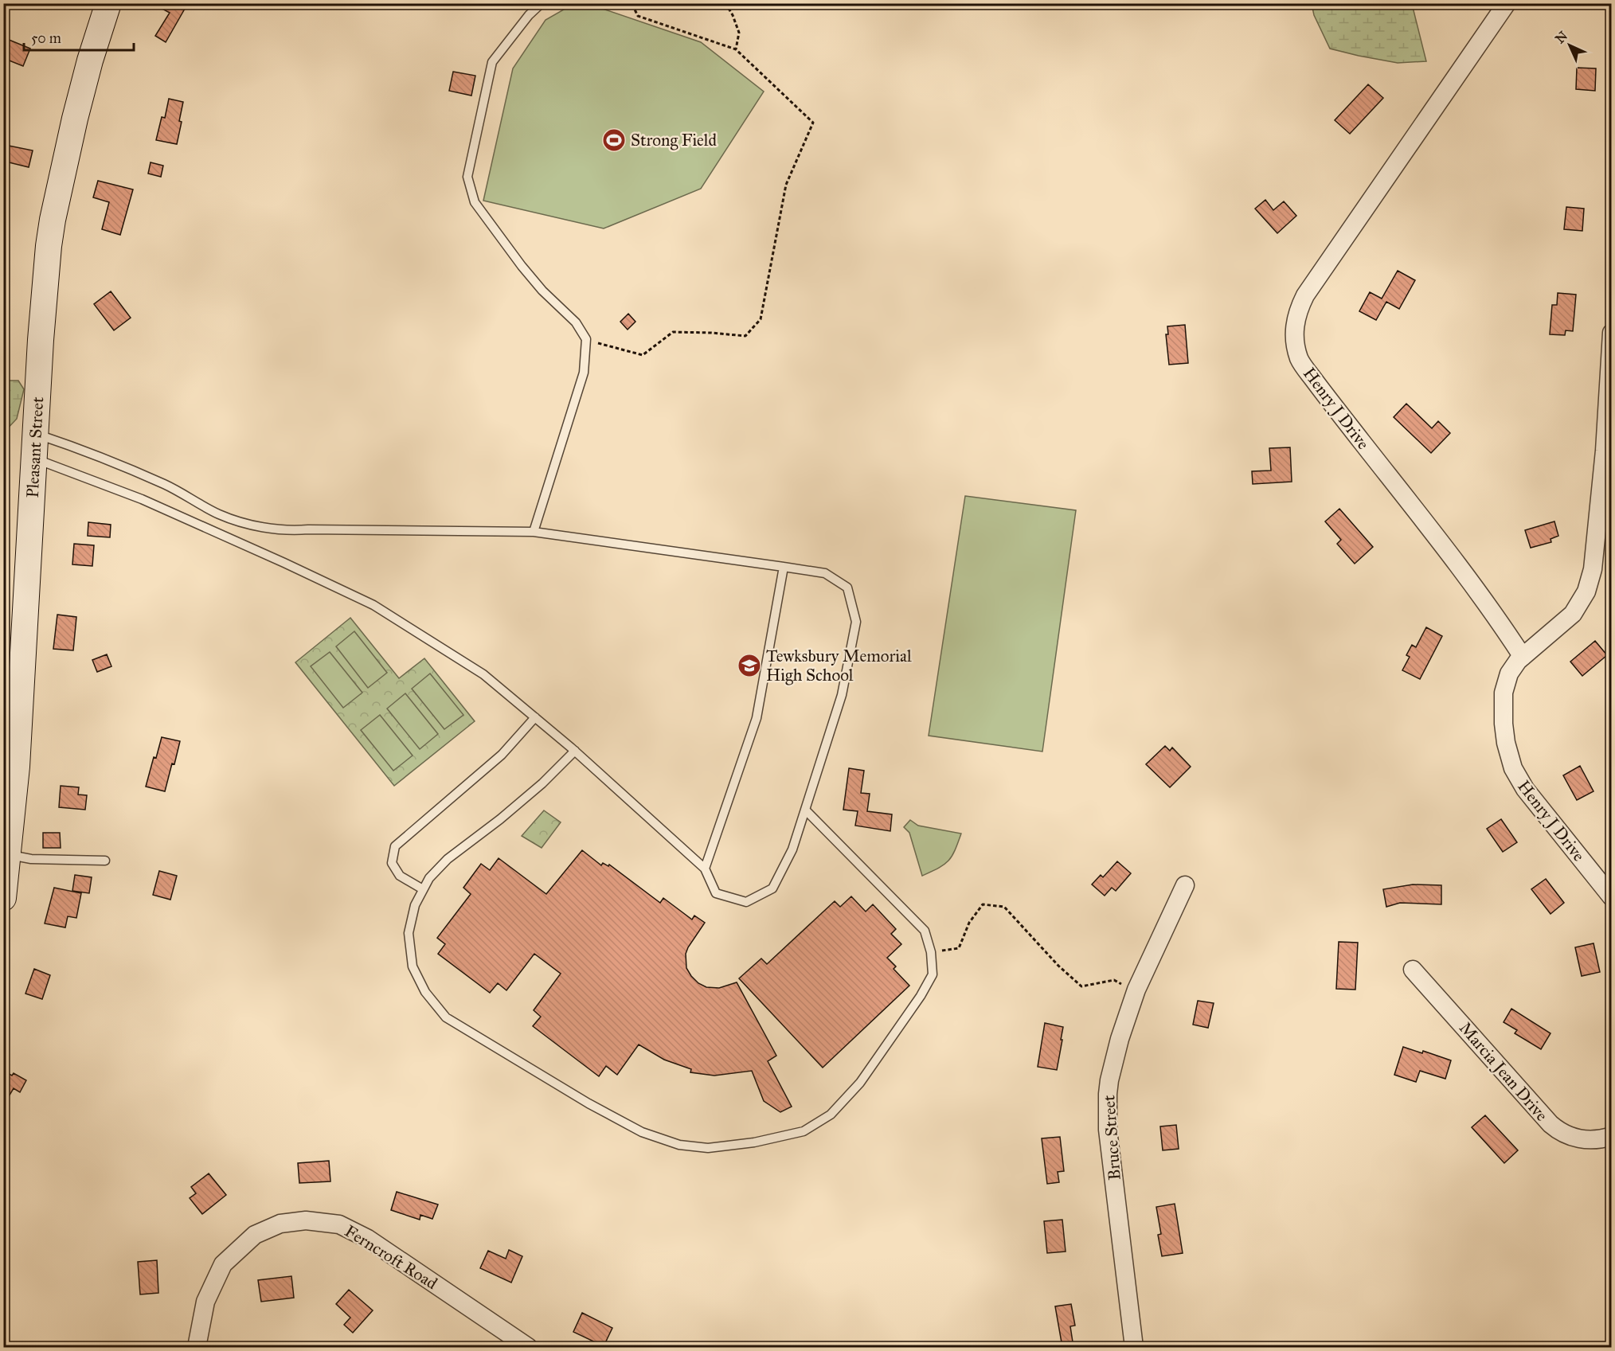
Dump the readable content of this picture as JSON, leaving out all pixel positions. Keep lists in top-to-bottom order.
{
  "streets": {
    "main road": ["Pleasant Street"],
    "street": [
      "Henry J Drive",
      "Marcia Jean Drive",
      "Bruce Street",
      "Ferncroft Road"
    ]
  },
  "places": {
    "sports": ["Strong Field"],
    "school or university": ["Tewksbury Memorial High School"]
  },
  "scale_bar": "50 m",
  "north": "top left"
}
